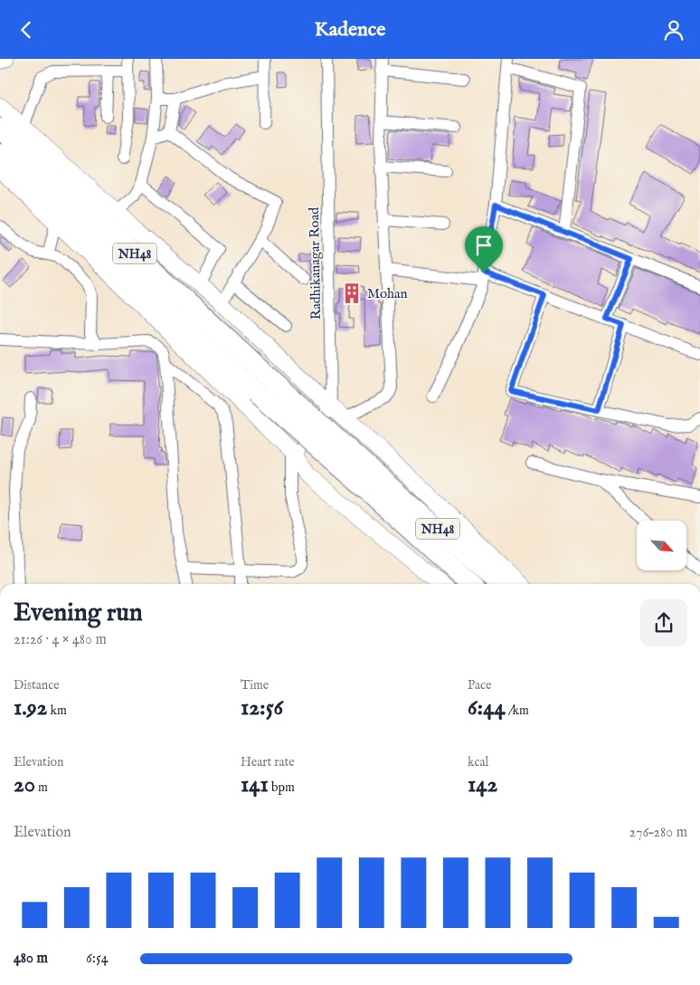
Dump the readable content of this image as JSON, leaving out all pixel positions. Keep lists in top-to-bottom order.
{
  "streets": {
    "highway": ["NH48"],
    "street": ["Radhikanagar Road"]
  },
  "places": {
    "building": ["Mohan"]
  },
  "north": "bottom right",
  "page": {
    "header": "Kadence",
    "heading": ["Evening run", "21:26 · 4 × 480 m"],
    "stats": [
      ["Distance", "1.92 km"],
      ["Time", "12:56"],
      ["Pace", "6:44 /km"],
      ["Elevation", "20 m"],
      ["Heart rate", "141 bpm"],
      ["kcal", "142"]
    ],
    "chart": ["Elevation", "276–280 m"],
    "list": [
      {
        "name": "480 m",
        "note": "6:54"
      }
    ]
  }
}
